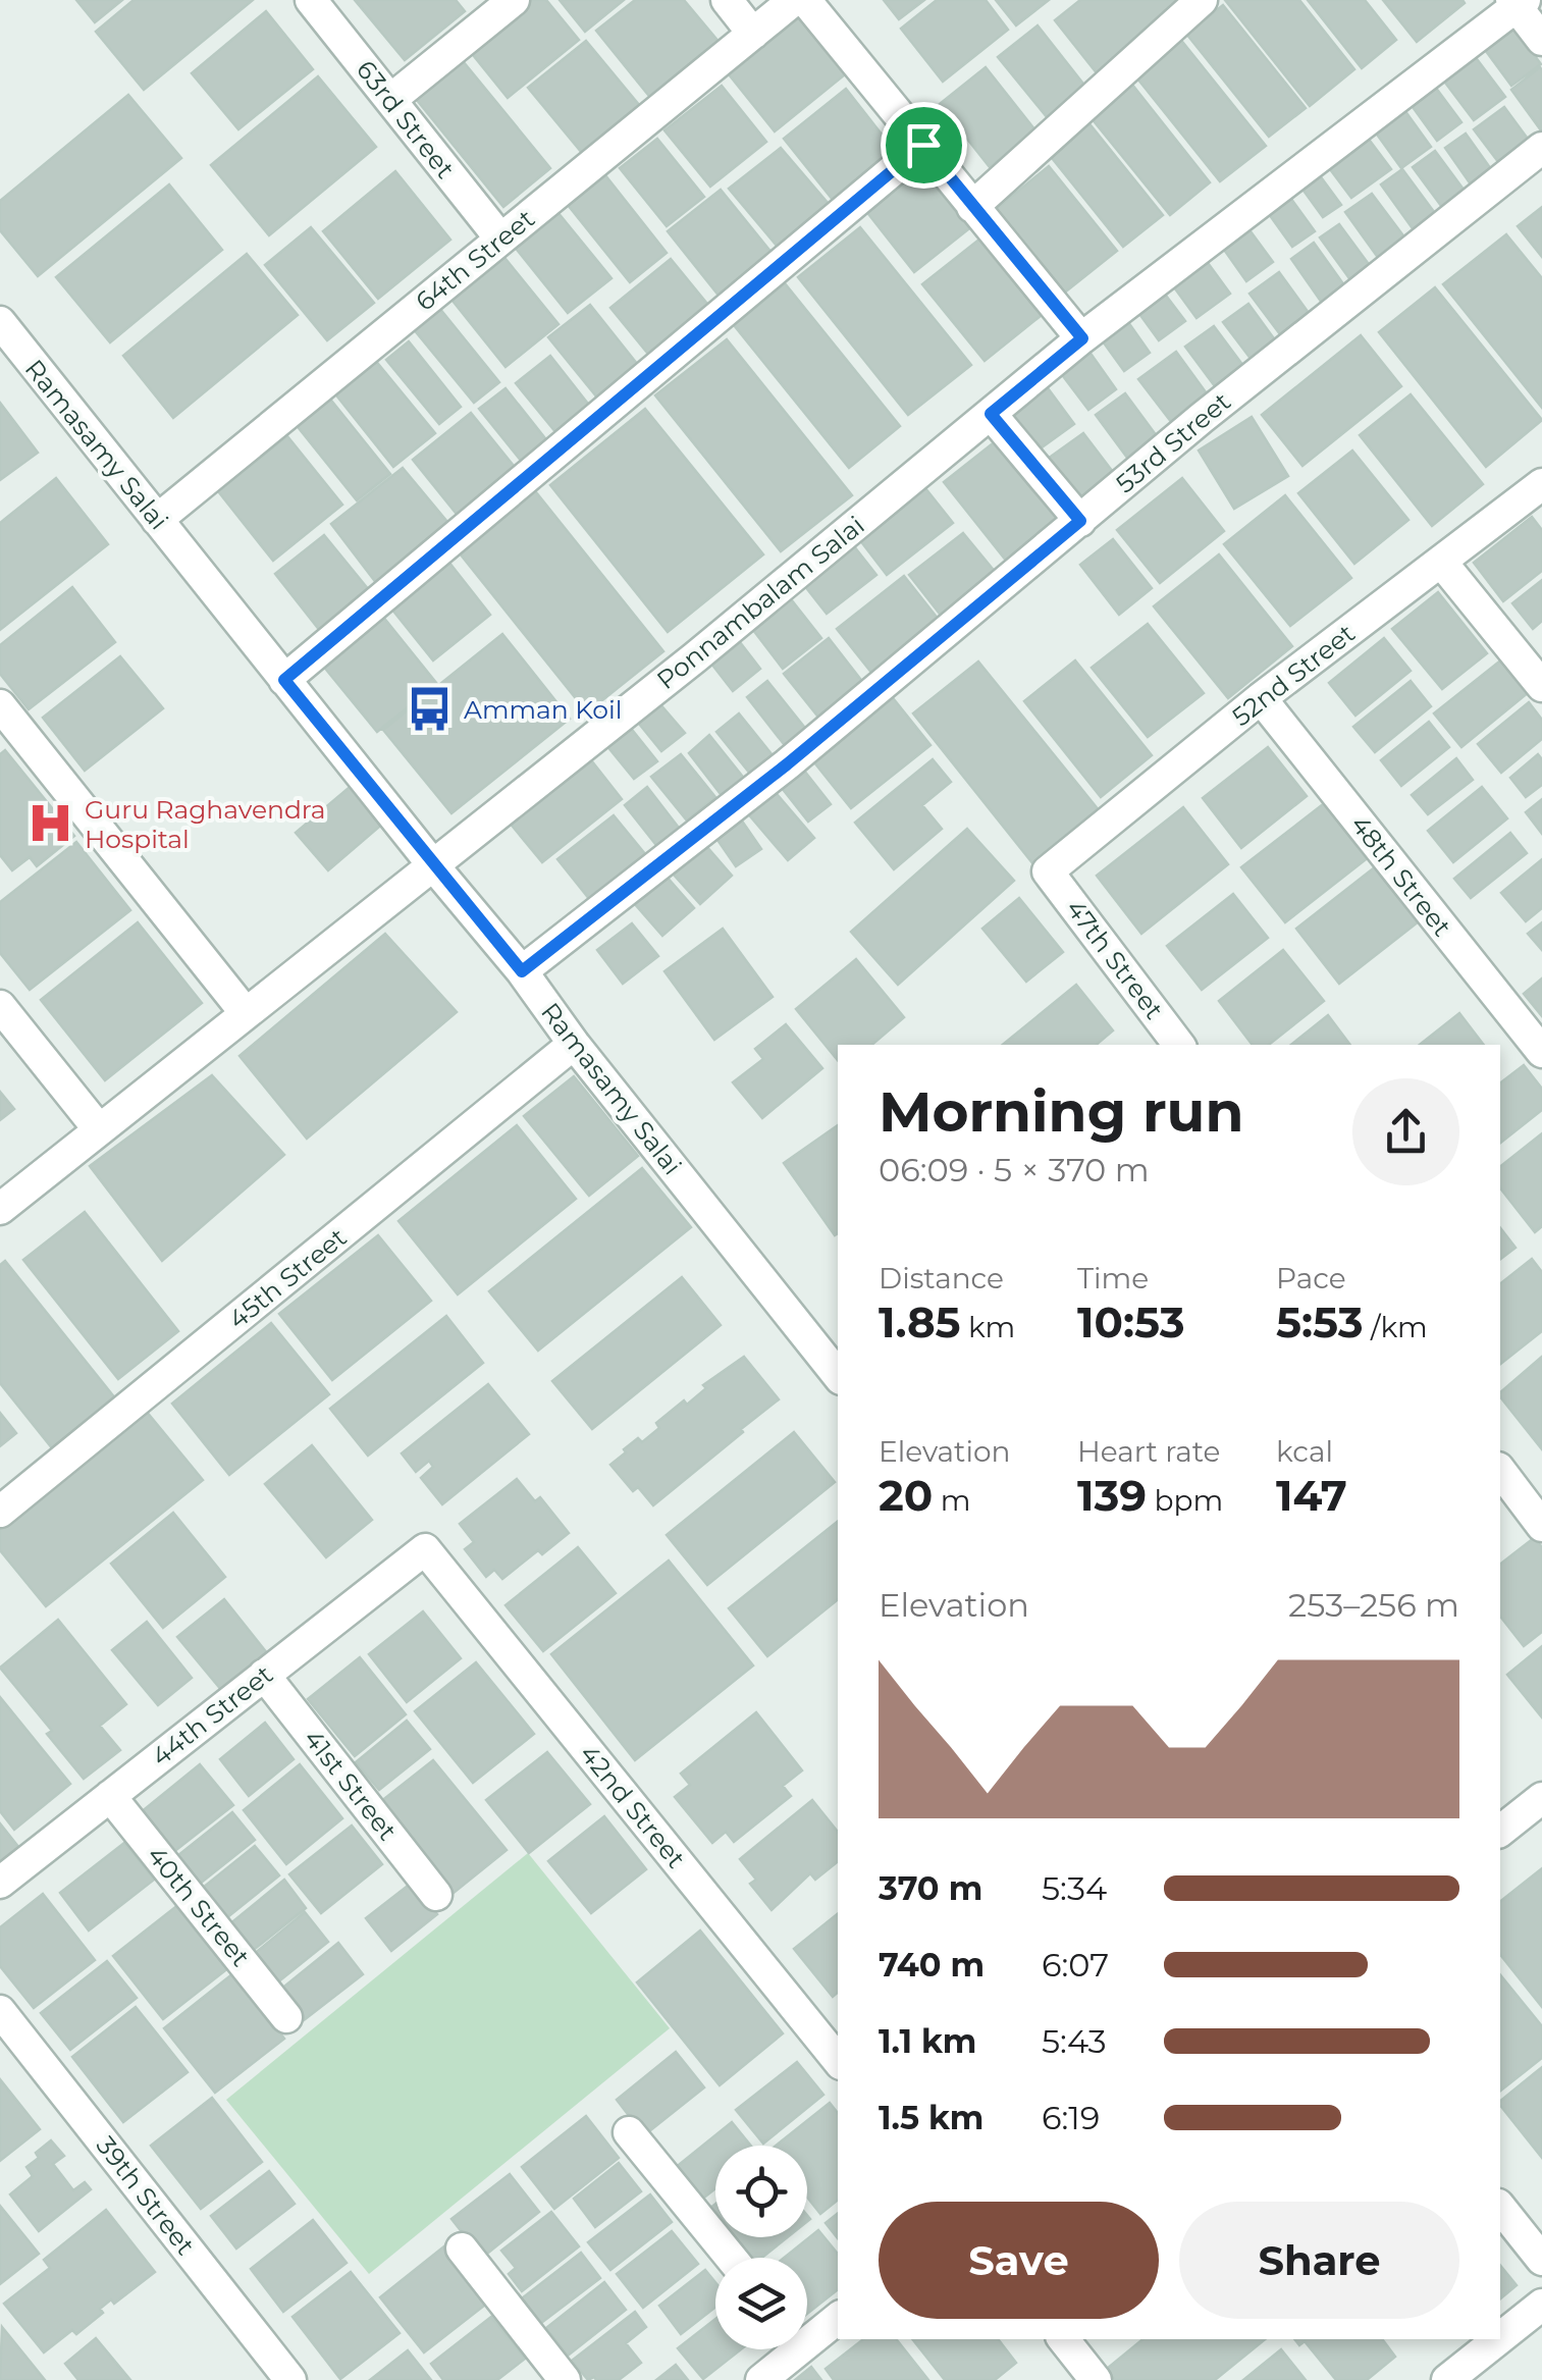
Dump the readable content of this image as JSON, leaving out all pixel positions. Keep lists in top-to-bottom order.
{
  "streets": {
    "street": [
      "63rd Street",
      "64th Street",
      "53rd Street",
      "Ramasamy Salai",
      "Ponnambalam Salai",
      "52nd Street",
      "48th Street",
      "47th Street",
      "45th Street",
      "44th Street",
      "41st Street",
      "42nd Street",
      "40th Street",
      "39th Street"
    ]
  },
  "crossings": [
    ["63rd Street", "64th Street"],
    ["64th Street", "Ramasamy Salai"],
    ["53rd Street", "Ramasamy Salai"],
    ["Ramasamy Salai", "Ponnambalam Salai"],
    ["Ramasamy Salai", "45th Street"],
    ["52nd Street", "48th Street"],
    ["52nd Street", "47th Street"],
    ["44th Street", "41st Street"],
    ["44th Street", "42nd Street"],
    ["44th Street", "40th Street"]
  ],
  "places": {
    "bus stop": ["Amman Koil"],
    "hospital": ["Guru Raghavendra Hospital"]
  },
  "page": {
    "heading": ["Morning run", "06:09 · 5 × 370 m"],
    "stats": [
      ["Distance", "1.85 km"],
      ["Time", "10:53"],
      ["Pace", "5:53 /km"],
      ["Elevation", "20 m"],
      ["Heart rate", "139 bpm"],
      ["kcal", "147"]
    ],
    "chart": ["Elevation", "253–256 m"],
    "list": [
      {
        "name": "370 m",
        "note": "5:34"
      },
      {
        "name": "740 m",
        "note": "6:07"
      },
      {
        "name": "1.1 km",
        "note": "5:43"
      },
      {
        "name": "1.5 km",
        "note": "6:19"
      }
    ],
    "buttons": ["Save", "Share"]
  }
}
